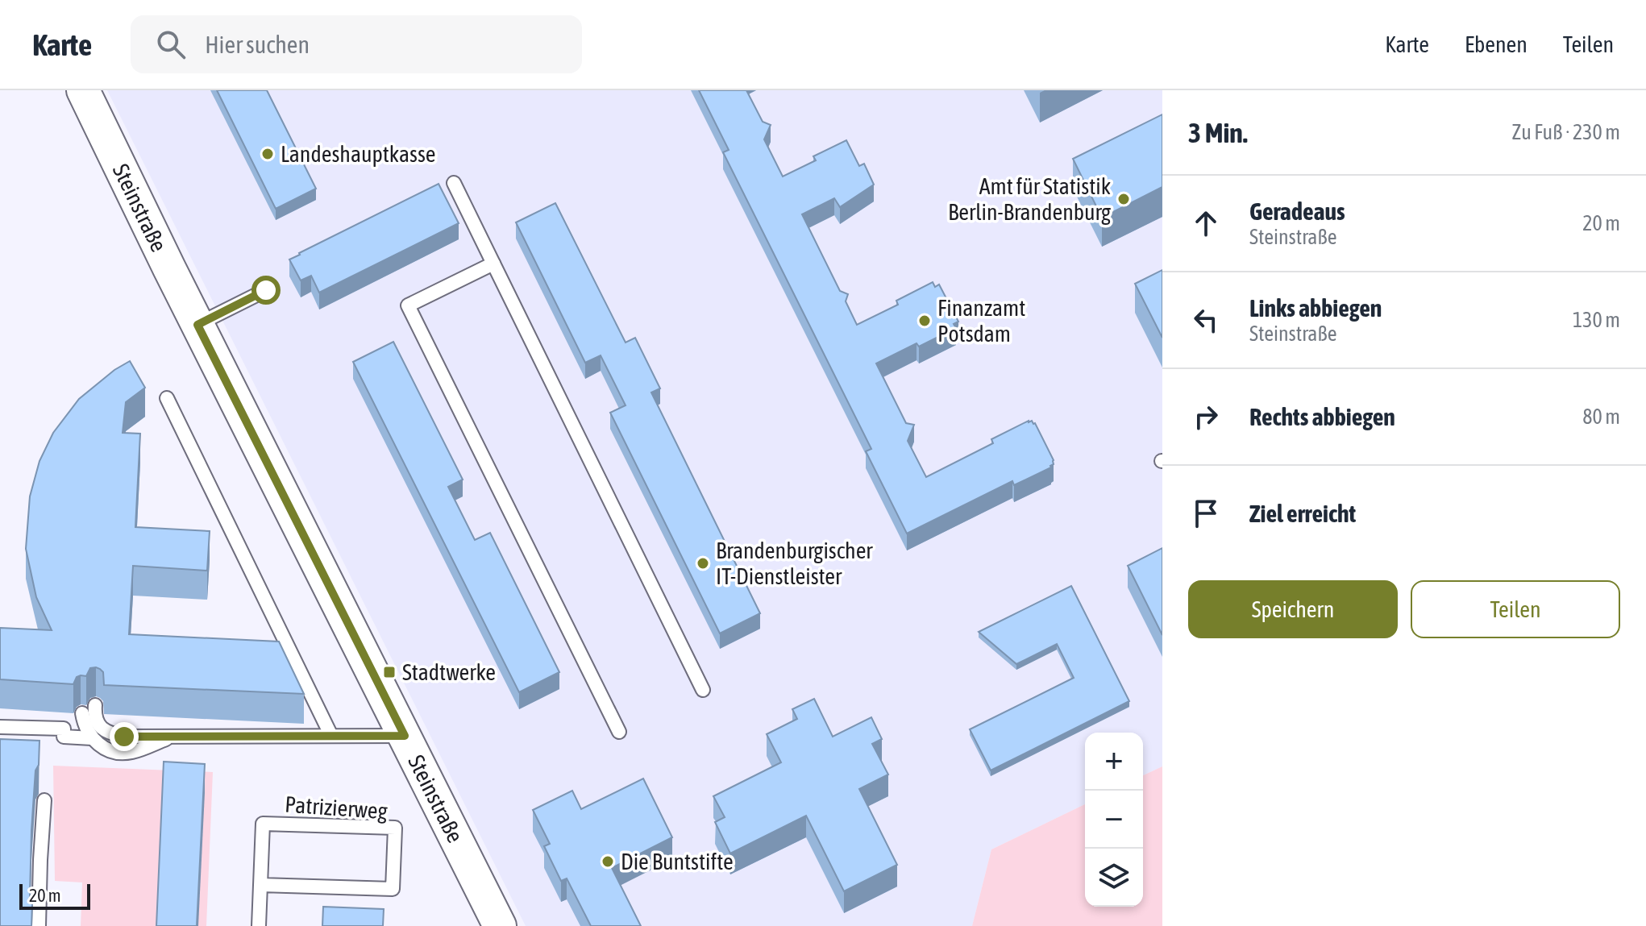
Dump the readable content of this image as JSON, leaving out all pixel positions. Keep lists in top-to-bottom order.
{
  "streets": {
    "street": ["Steinstraße"],
    "lane": ["Patrizierweg"]
  },
  "places": {
    "other": [
      "Landeshauptkasse",
      "Amt für Statistik Berlin-Brandenburg",
      "Finanzamt Potsdam",
      "Brandenburgischer IT-Dienstleister",
      "Die Buntstifte"
    ],
    "transit": ["Stadtwerke"]
  },
  "scale_bar": "20 m",
  "page": {
    "header": "Karte",
    "search": "Hier suchen",
    "nav": ["Karte", "Ebenen", "Teilen"],
    "heading": ["3 Min.", "Zu Fuß · 230 m"],
    "list": [
      ["Geradeaus", "Steinstraße", "20 m"],
      ["Links abbiegen", "Steinstraße", "130 m"],
      ["Rechts abbiegen", "80 m"],
      "Ziel erreicht"
    ],
    "buttons": ["Speichern", "Teilen"],
    "map_buttons": ["+", "−"],
    "scale": "20 m"
  }
}
